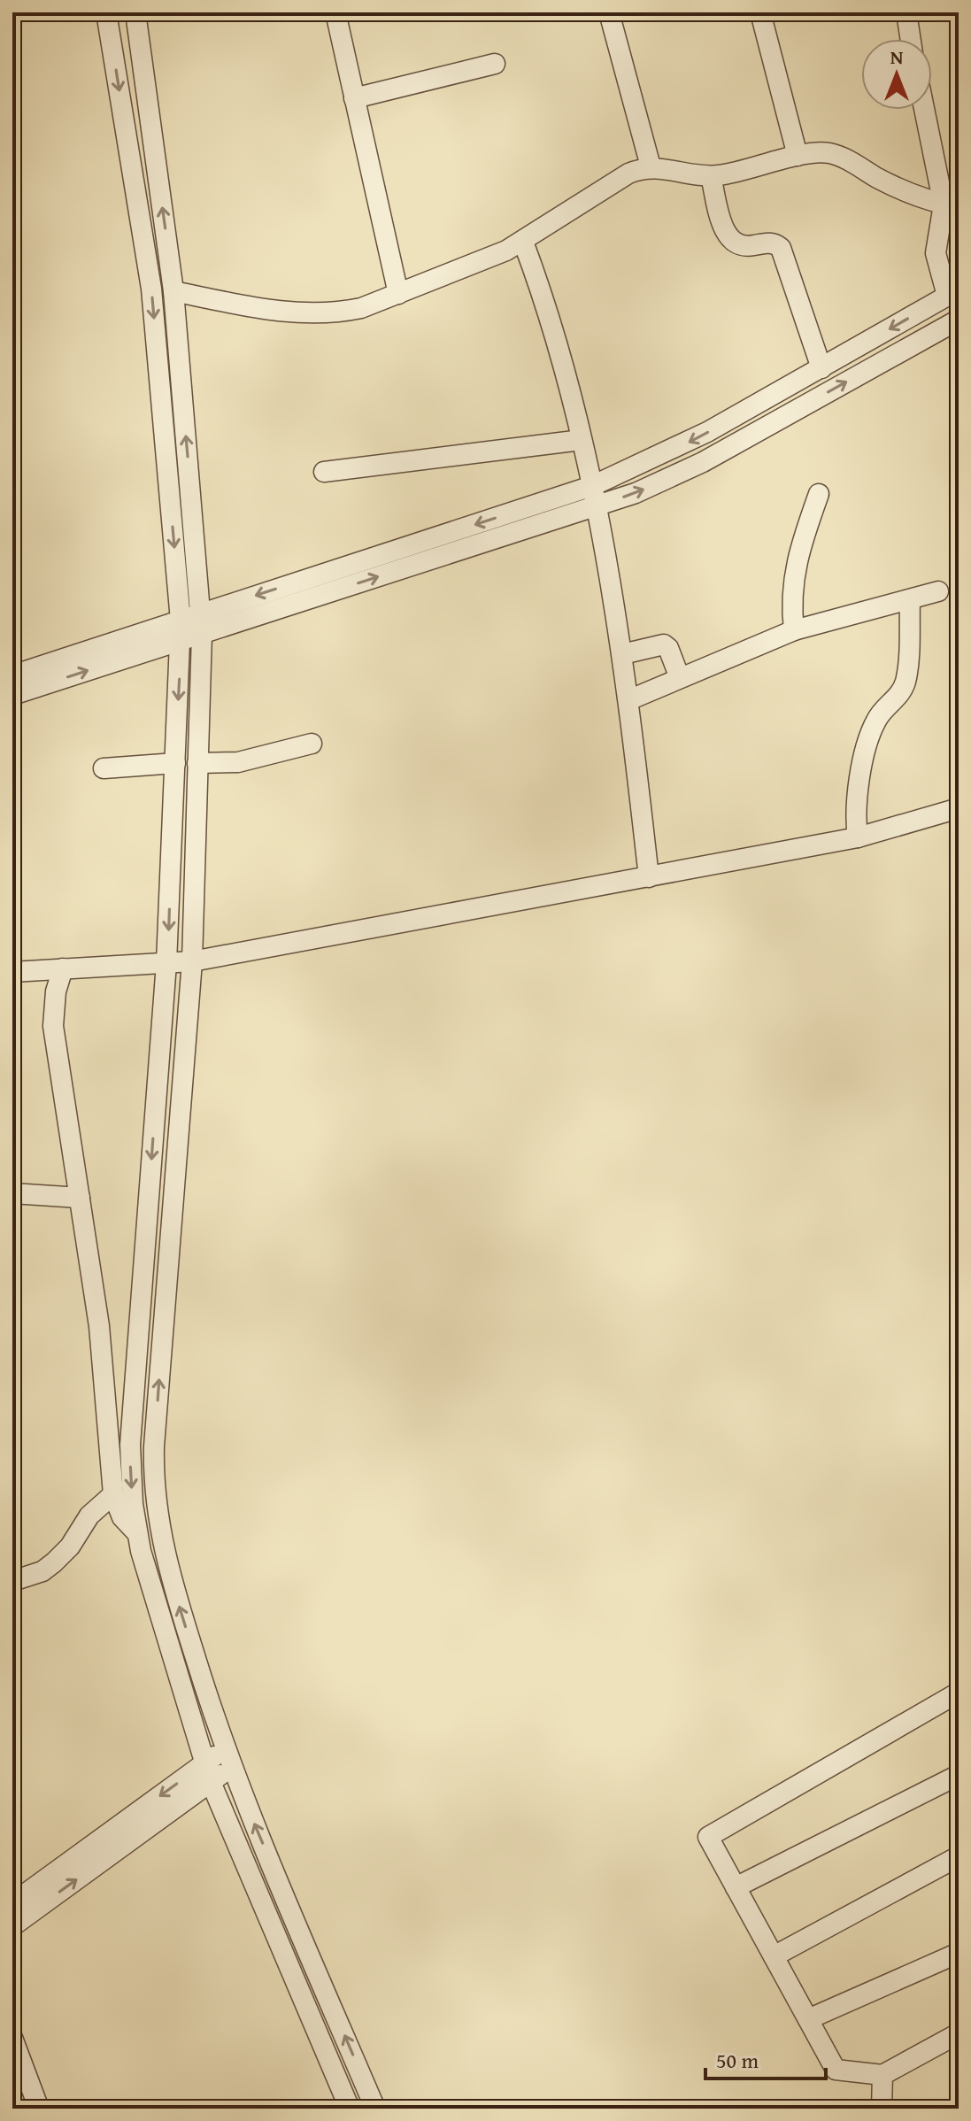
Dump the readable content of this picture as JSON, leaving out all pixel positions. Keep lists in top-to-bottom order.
{
  "scale_bar": "50 m",
  "north": "top"
}
